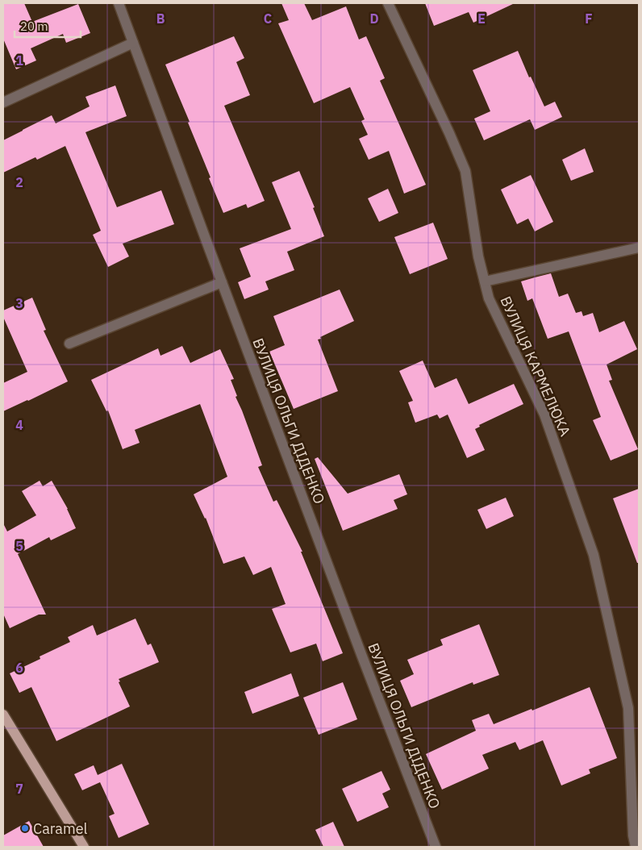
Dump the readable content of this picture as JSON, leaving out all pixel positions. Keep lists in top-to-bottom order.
{
  "streets": {
    "street": ["ВУЛИЦЯ КАРМЕЛЮКА", "ВУЛИЦЯ ОЛЬГИ ДІДЕНКО"]
  },
  "places": ["Caramel"],
  "scale_bar": "20 m",
  "grid": {
    "columns": [
      "B",
      "C",
      "D",
      "E",
      "F"
    ],
    "rows": [
      "1",
      "2",
      "3",
      "4",
      "5",
      "6",
      "7"
    ]
  }
}
